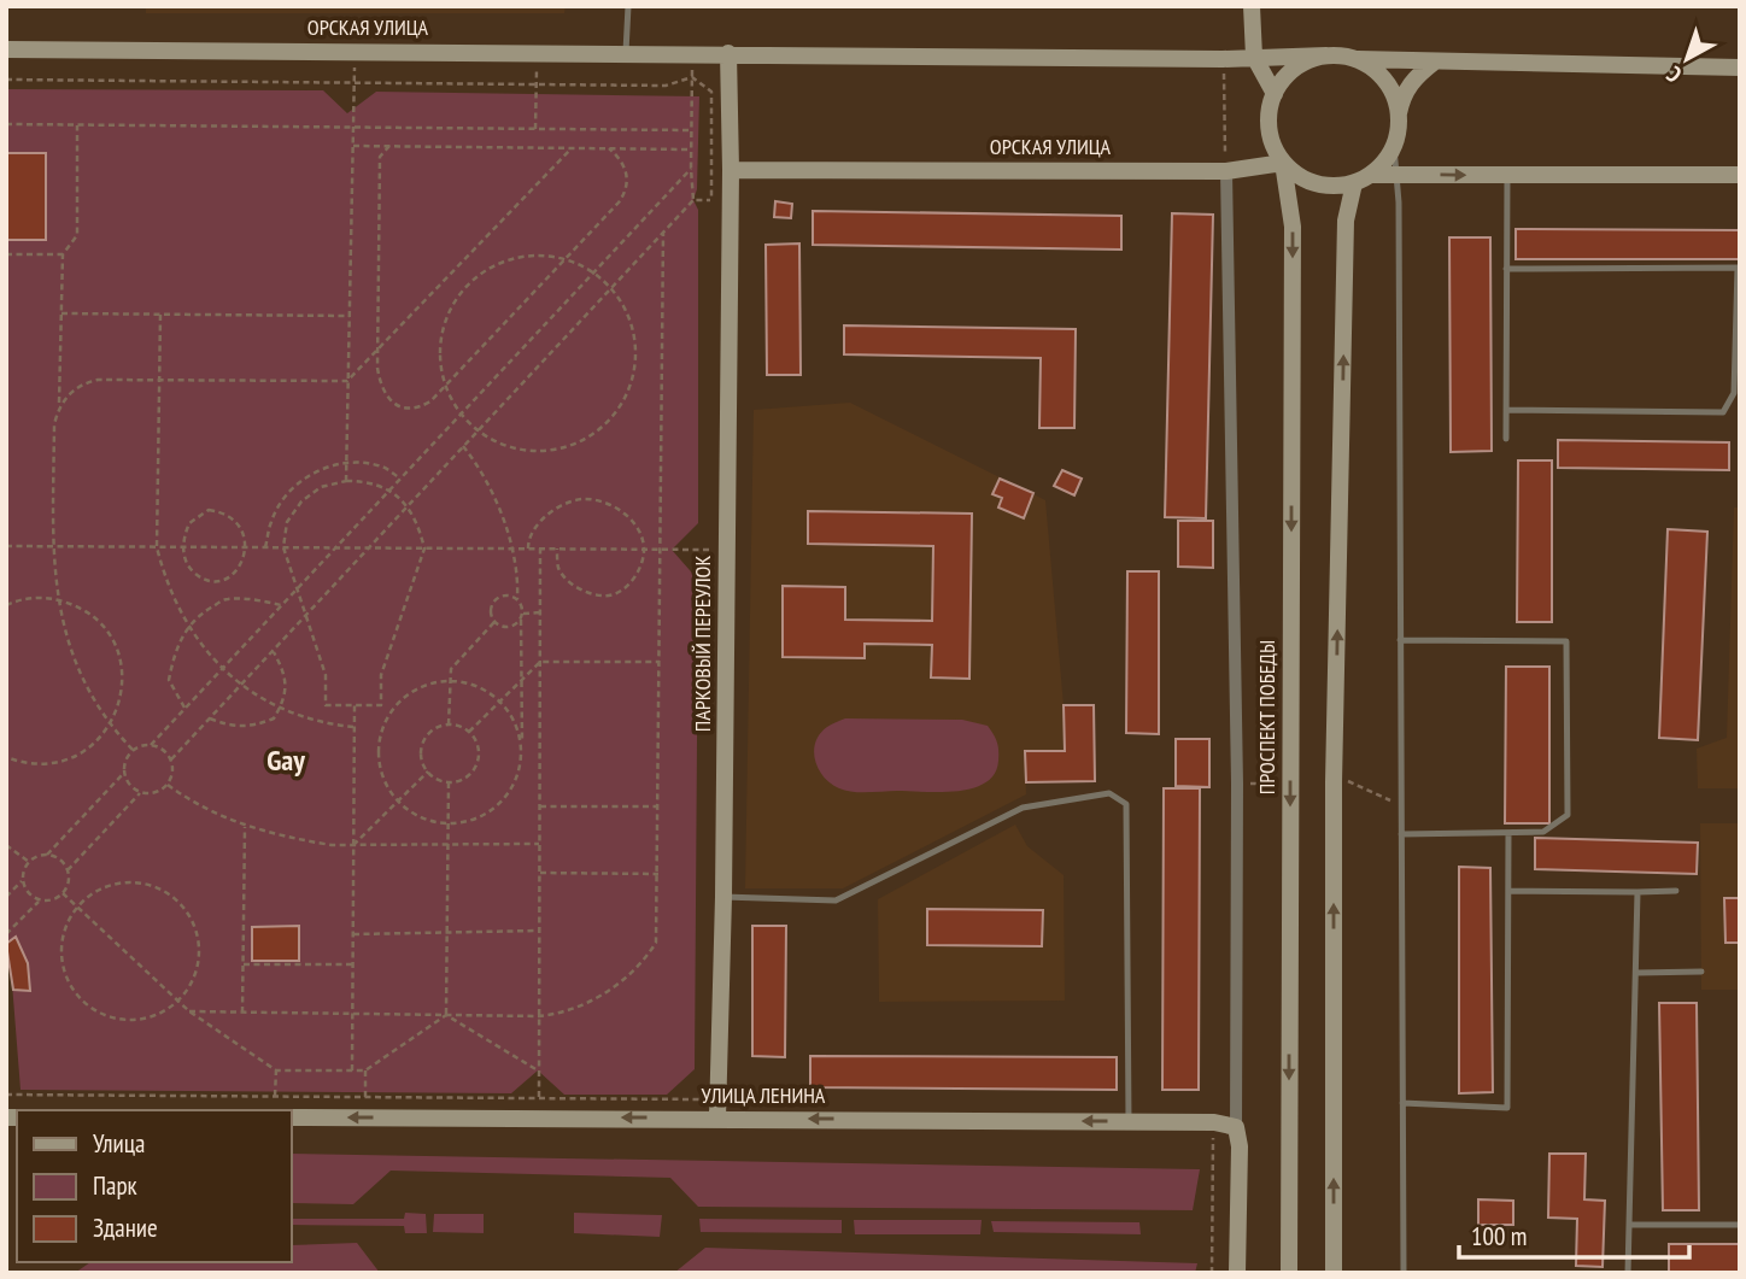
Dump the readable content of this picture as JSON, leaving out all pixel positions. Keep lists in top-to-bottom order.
{
  "streets": {
    "street": [
      "ОРСКАЯ УЛИЦА",
      "ПАРКОВЫЙ ПЕРЕУЛОК",
      "ПРОСПЕКТ ПОБЕДЫ",
      "УЛИЦА ЛЕНИНА"
    ]
  },
  "crossings": [
    ["ОРСКАЯ УЛИЦА", "ПАРКОВЫЙ ПЕРЕУЛОК"],
    ["ОРСКАЯ УЛИЦА", "ПРОСПЕКТ ПОБЕДЫ"],
    ["ПАРКОВЫЙ ПЕРЕУЛОК", "УЛИЦА ЛЕНИНА"]
  ],
  "one_way": ["УЛИЦА ЛЕНИНА"],
  "districts": ["Gay"],
  "legend": ["Улица", "Парк", "Здание"],
  "scale_bar": "100 m",
  "north": "bottom left"
}
